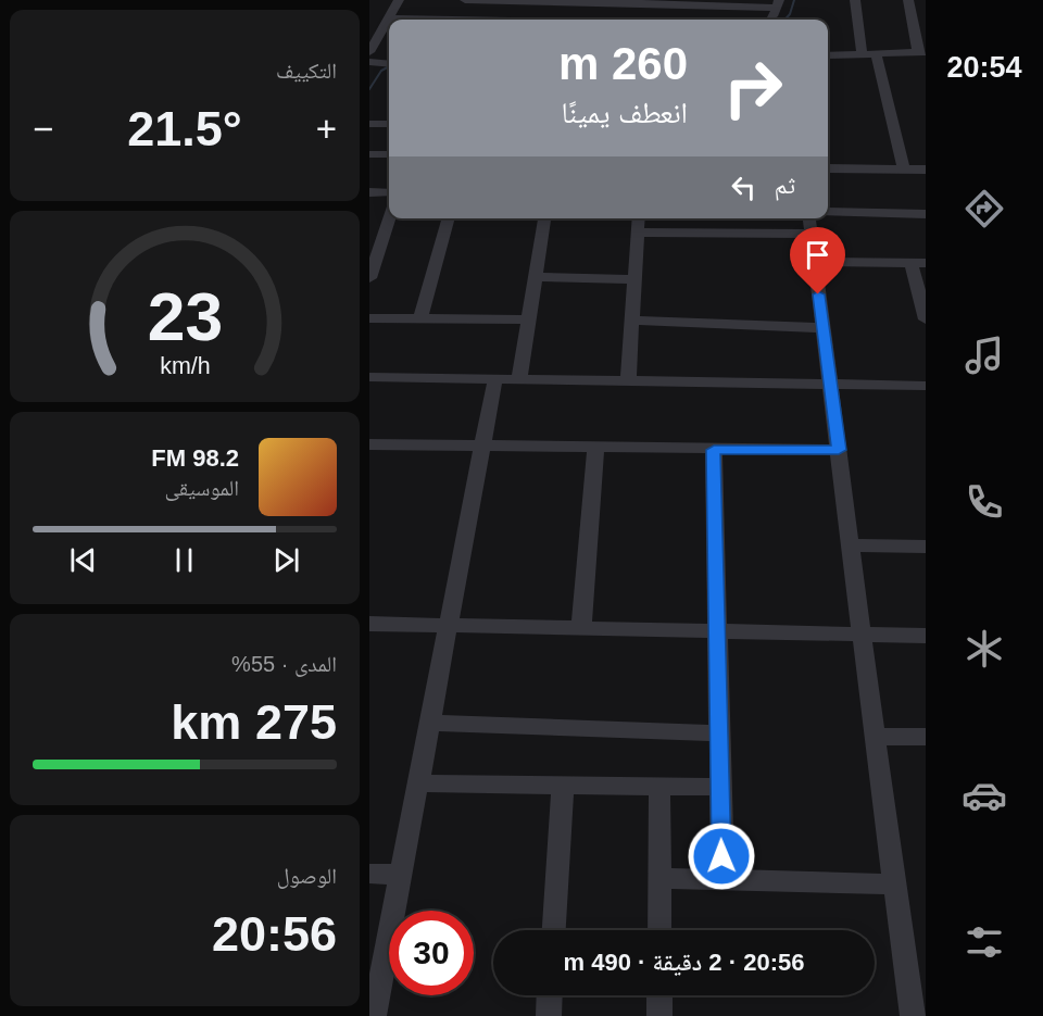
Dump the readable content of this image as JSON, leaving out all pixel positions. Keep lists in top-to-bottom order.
{
  "page": {
    "tabs": "20:54",
    "tile": [
      "التكييف",
      ["المدى · 55%", "275 km"],
      ["الوصول", "20:56"]
    ],
    "turn": ["260 m", "انعطف يمينًا"],
    "heat": ["−", "21.5°", "+"],
    "then": "ثم",
    "song": ["98.2 FM", "الموسيقى"],
    "limit": "30",
    "trip": "20:56 · 2 دقيقة · 490 m",
    "gauge": ["23", "km/h"]
  }
}
